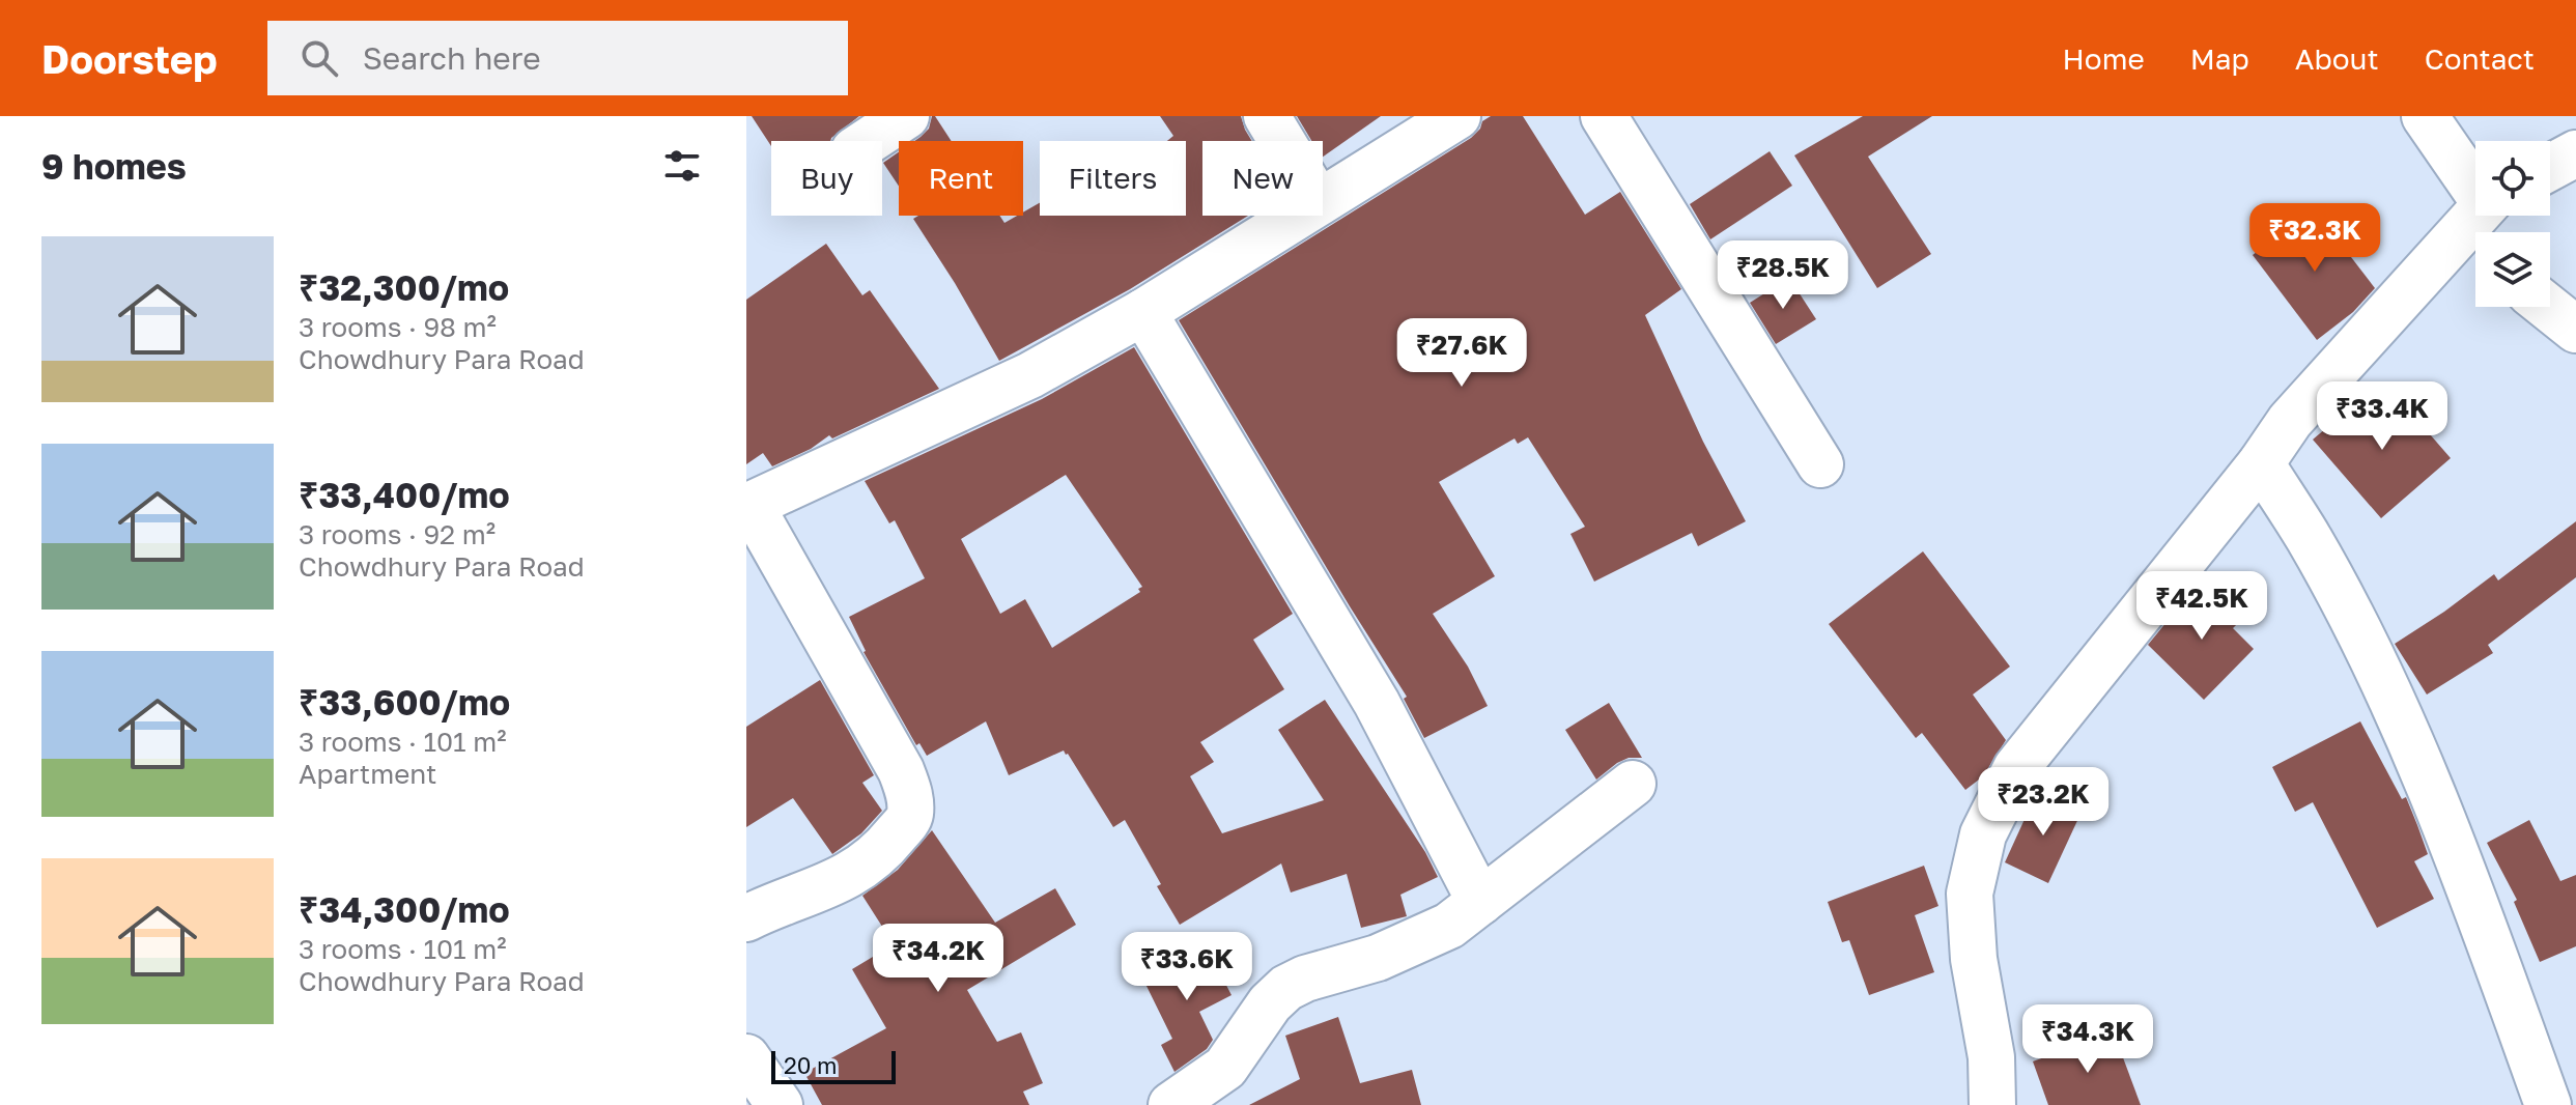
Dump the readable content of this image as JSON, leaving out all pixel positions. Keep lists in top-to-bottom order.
{
  "scale_bar": "20 m",
  "page": {
    "header": "Doorstep",
    "search": "Search here",
    "nav": [
      "Home",
      "Map",
      "About",
      "Contact"
    ],
    "heading": "9 homes",
    "chip": [
      "Buy",
      "Rent",
      "Filters",
      "New"
    ],
    "price": [
      "₹32.3K",
      "₹28.5K",
      "₹27.6K",
      "₹33.4K",
      "₹42.5K",
      "₹23.2K",
      "₹34.2K",
      "₹33.6K",
      "₹34.3K"
    ],
    "list": [
      {
        "name": "₹32,300/mo",
        "note": "3 rooms · 98 m² · Chowdhury Para Road"
      },
      {
        "name": "₹33,400/mo",
        "note": "3 rooms · 92 m² · Chowdhury Para Road"
      },
      {
        "name": "₹33,600/mo",
        "note": "3 rooms · 101 m² · Apartment"
      },
      {
        "name": "₹34,300/mo",
        "note": "3 rooms · 101 m² · Chowdhury Para Road"
      }
    ],
    "scale": "20 m"
  }
}
